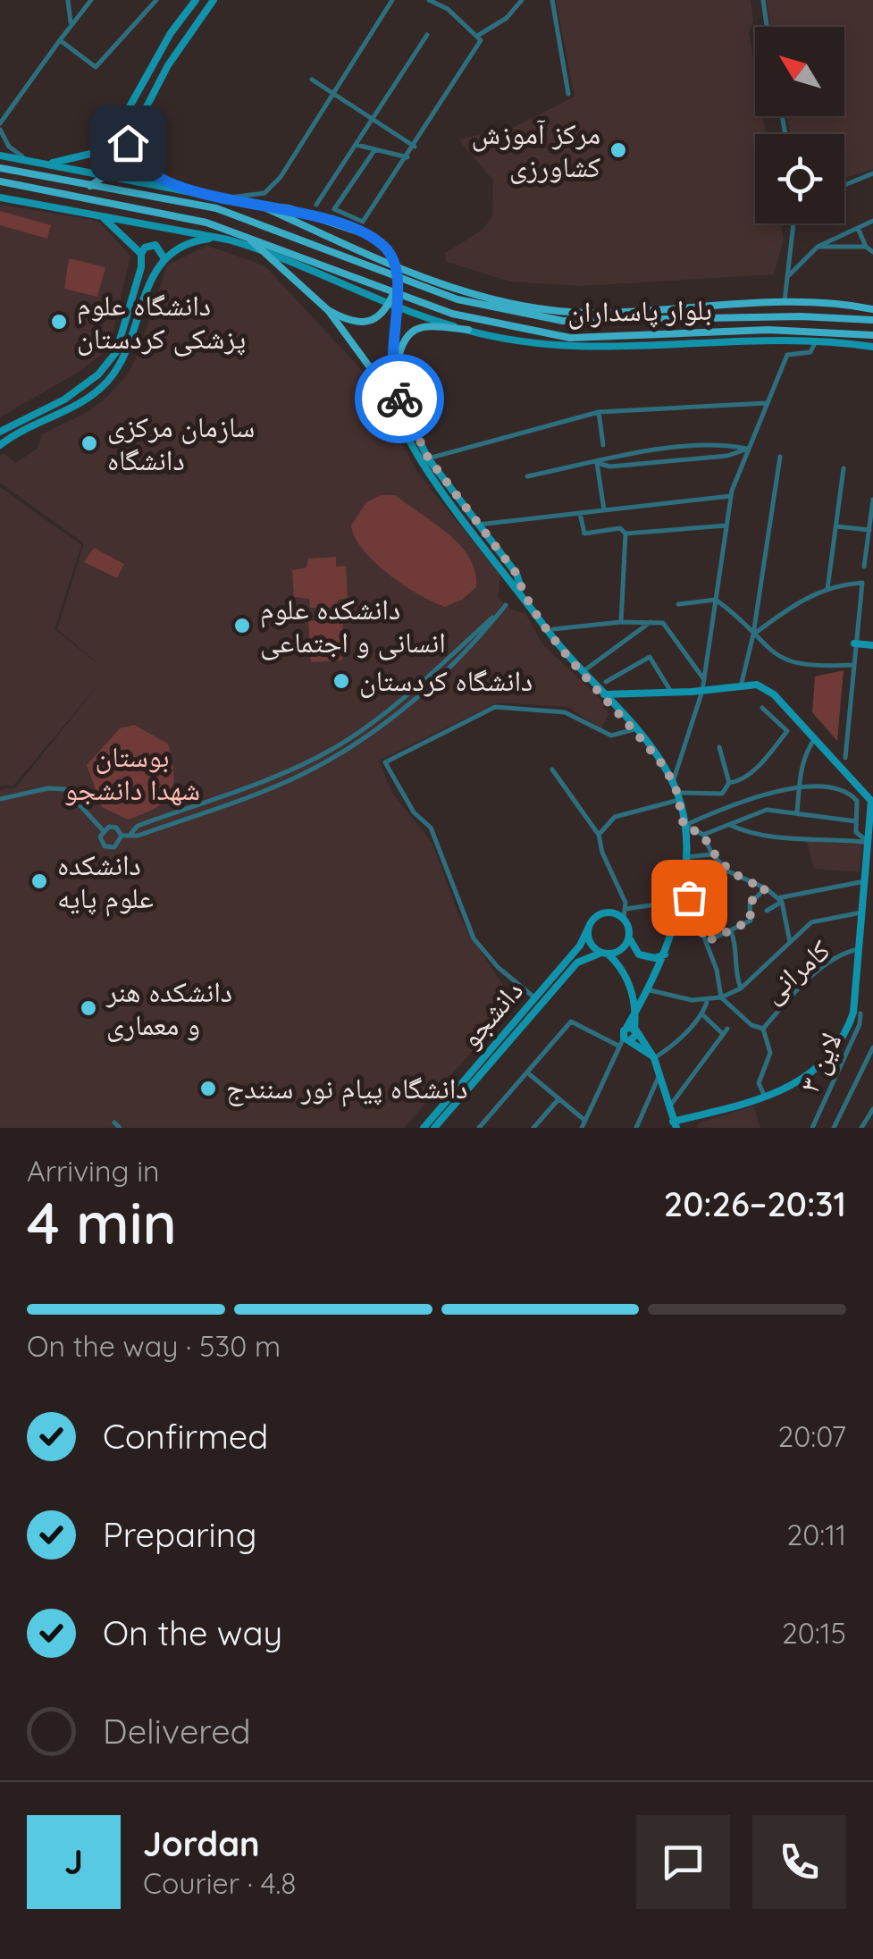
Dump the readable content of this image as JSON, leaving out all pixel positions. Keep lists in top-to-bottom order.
{
  "streets": {
    "main road": ["بلوار پاسداران"],
    "street": ["کامرانی", "دانشجو", "لاین ۳"]
  },
  "parks": ["بوستان شهدا دانشجو"],
  "places": [
    "مرکز آموزش کشاورزی",
    "دانشگاه علوم پزشکی کردستان",
    "سازمان مرکزی دانشگاه",
    "دانشکده علوم انسانی و اجتماعی",
    "دانشگاه کردستان",
    "دانشکده علوم پایه",
    "دانشکده هنر و معماری",
    "دانشگاه پیام نور سنندج"
  ],
  "north": "top left",
  "page": {
    "heading": ["4 min", "Arriving in", "20:26–20:31"],
    "panel": ["Jordan", "Courier · 4.8"],
    "bar": "On the way · 530 m",
    "list": [
      ["Confirmed", "20:07"],
      ["Preparing", "20:11"],
      ["On the way", "20:15"],
      "Delivered"
    ],
    "round": "J"
  }
}
